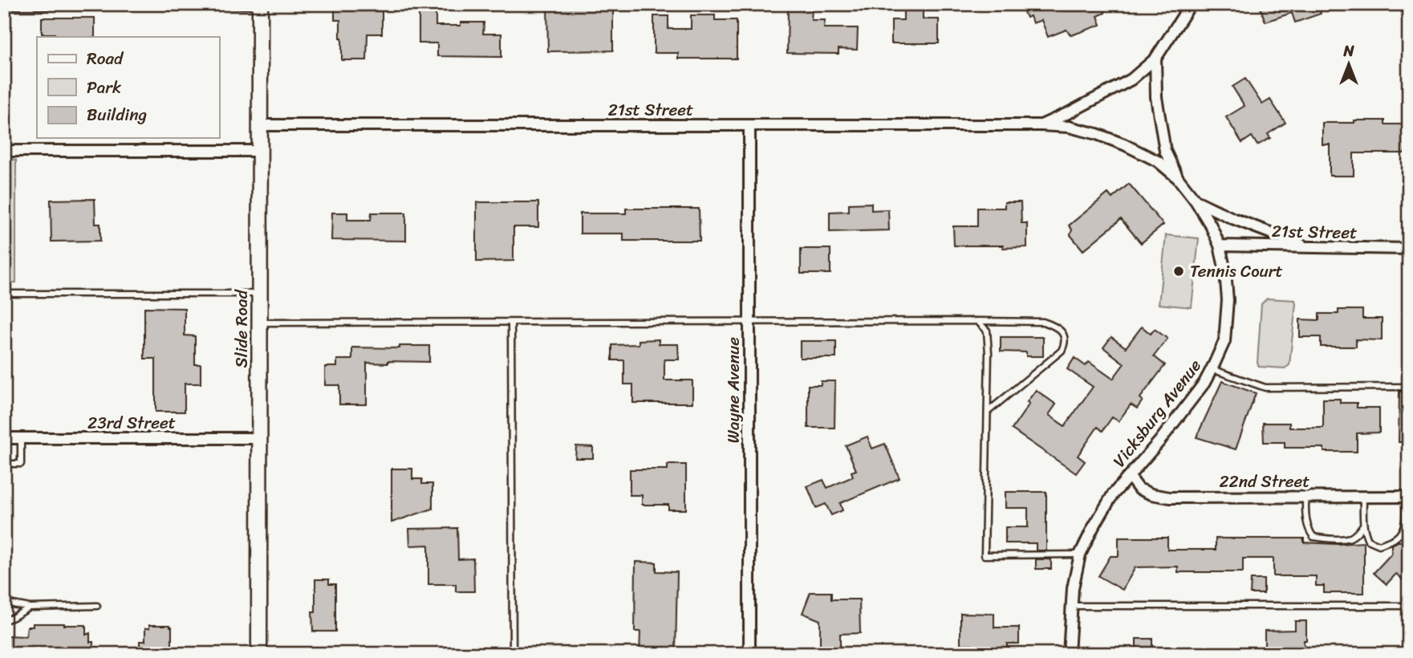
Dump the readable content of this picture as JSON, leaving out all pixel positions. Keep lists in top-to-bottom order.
{
  "streets": {
    "main road": ["Slide Road"],
    "street": [
      "21st Street",
      "Wayne Avenue",
      "Vicksburg Avenue",
      "23rd Street",
      "22nd Street"
    ]
  },
  "crossings": [
    ["21st Street", "Slide Road"],
    ["21st Street", "Wayne Avenue"],
    ["21st Street", "Vicksburg Avenue"],
    ["Slide Road", "23rd Street"],
    ["Vicksburg Avenue", "22nd Street"]
  ],
  "places": ["Tennis Court"],
  "legend": ["Road", "Park", "Building"],
  "north": "top"
}
